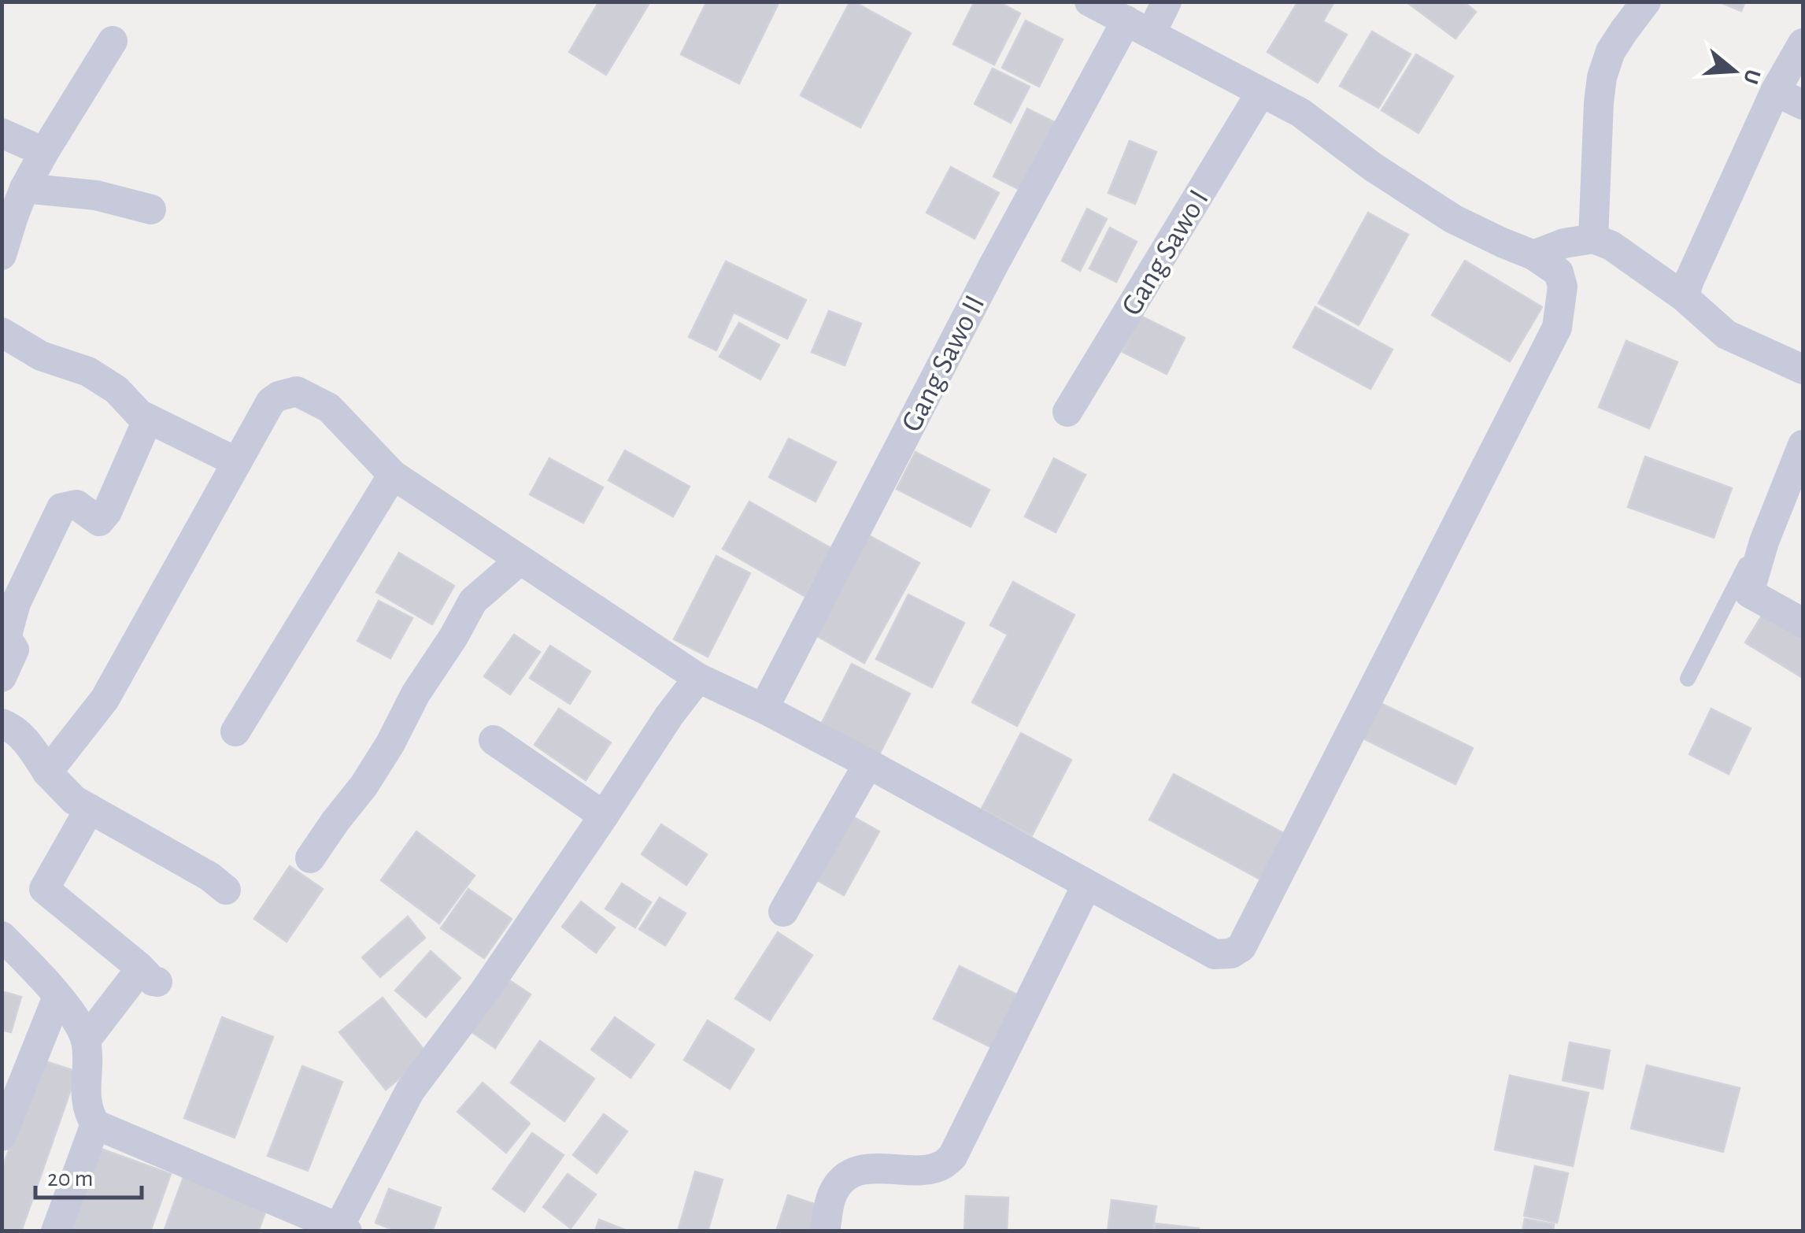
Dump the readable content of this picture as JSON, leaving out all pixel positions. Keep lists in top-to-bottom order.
{
  "streets": {
    "street": ["Gang Sawo I", "Gang Sawo II"]
  },
  "scale_bar": "20 m",
  "north": "right"
}
